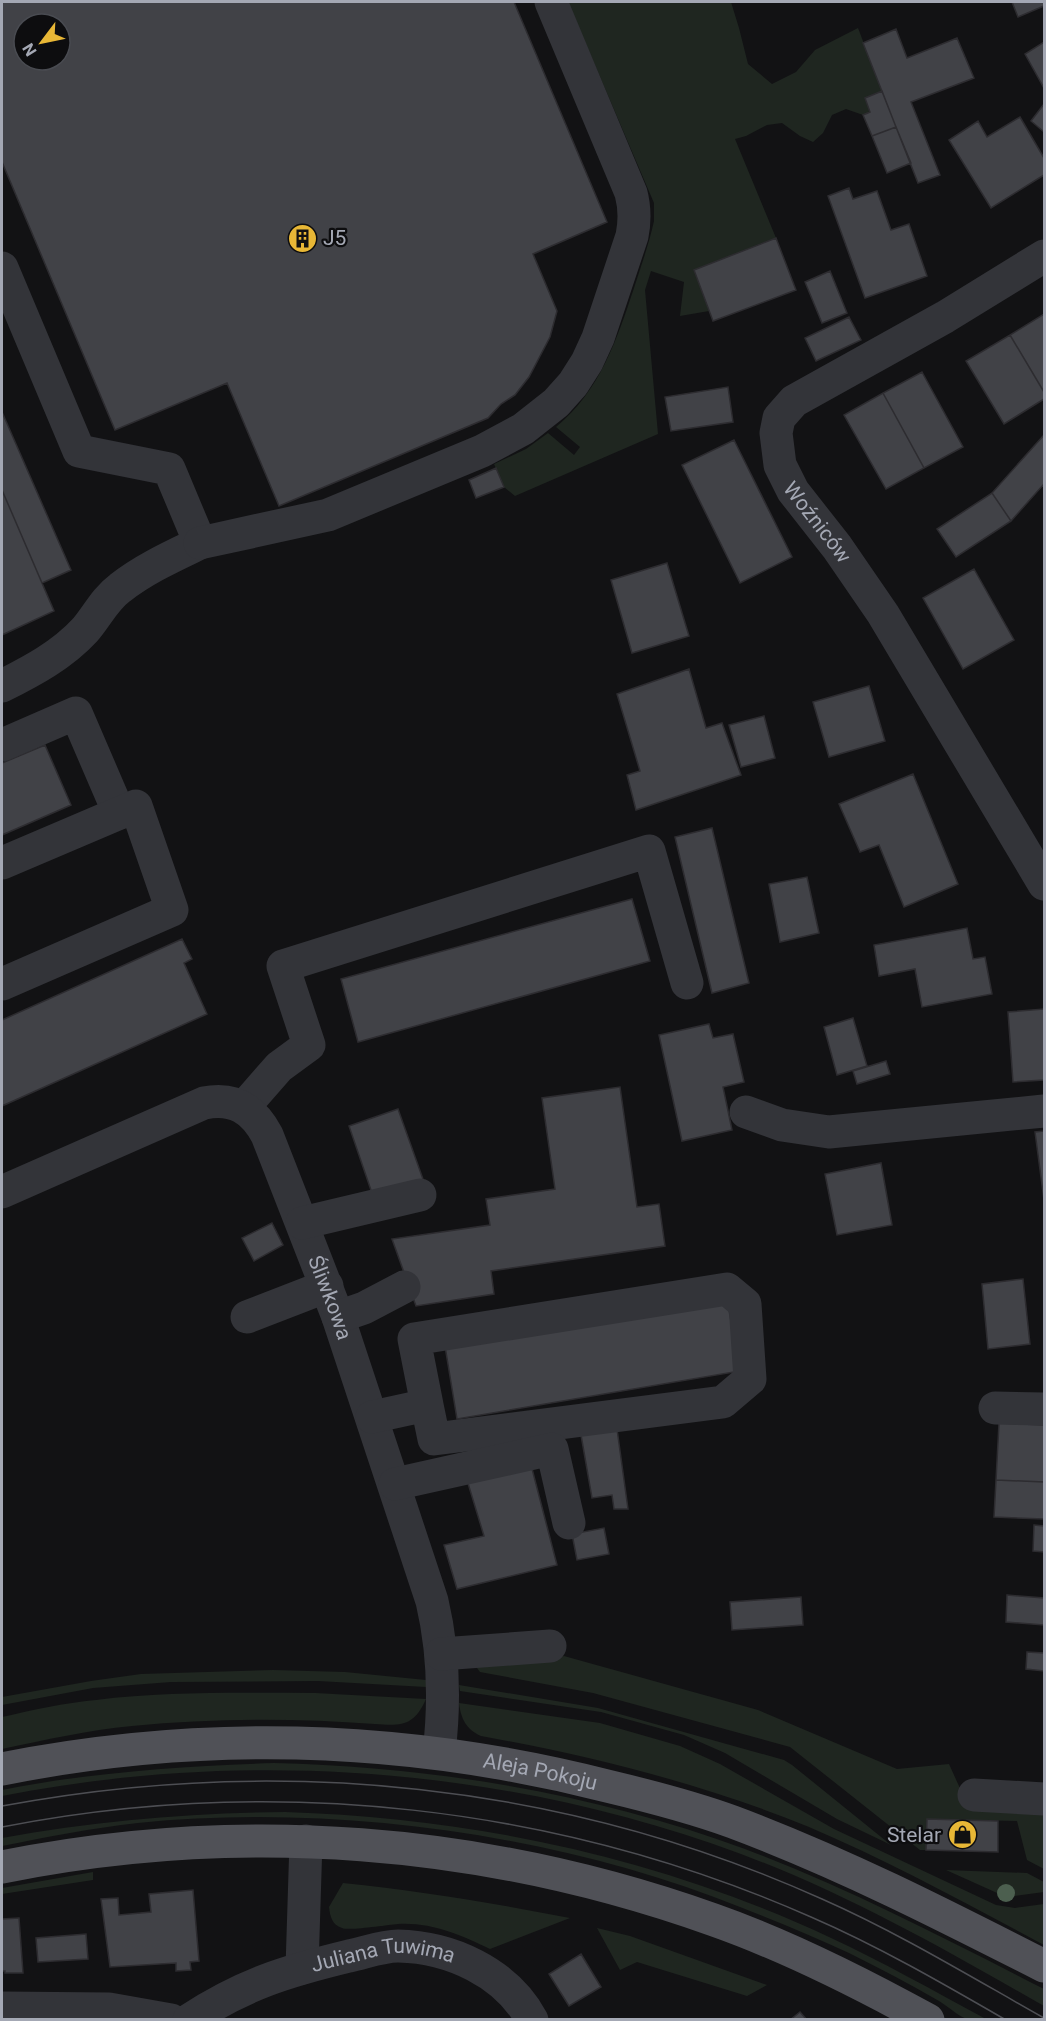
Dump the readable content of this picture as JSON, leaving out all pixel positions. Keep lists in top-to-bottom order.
{
  "streets": {
    "main road": ["Aleja Pokoju"],
    "street": ["Woźniców", "Śliwkowa", "Juliana Tuwima"]
  },
  "crossings": [
    ["Śliwkowa", "Aleja Pokoju"]
  ],
  "places": {
    "building": ["J5"],
    "shop": ["Stelar"]
  },
  "north": "bottom left"
}
